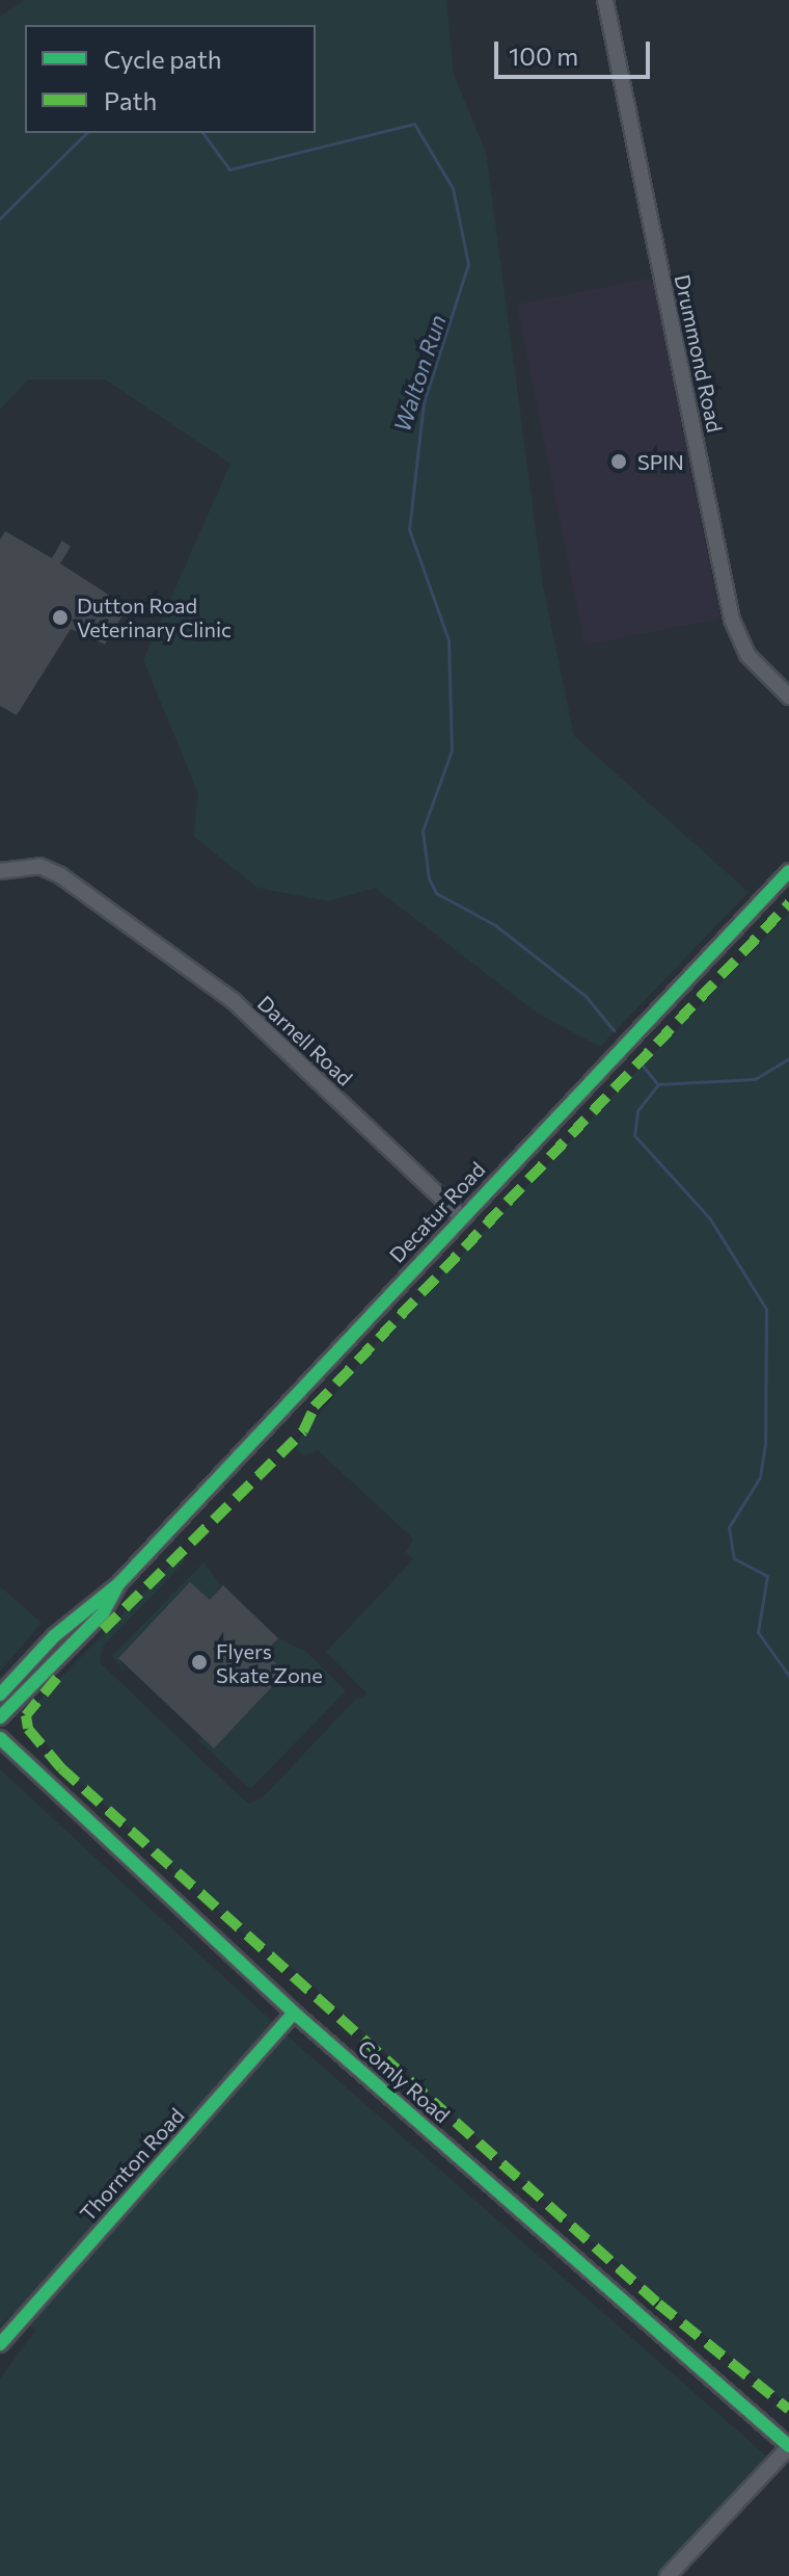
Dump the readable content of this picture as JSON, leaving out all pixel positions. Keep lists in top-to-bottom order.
{
  "streets": {
    "street": [
      "Drummond Road",
      "Darnell Road",
      "Decatur Road",
      "Comly Road",
      "Thornton Road"
    ]
  },
  "crossings": [
    ["Darnell Road", "Decatur Road"],
    ["Comly Road", "Thornton Road"]
  ],
  "water": ["Walton Run"],
  "places": ["SPIN", "Dutton Road Veterinary Clinic", "Flyers Skate Zone"],
  "legend": ["Cycle path", "Path"],
  "scale_bar": "100 m"
}
